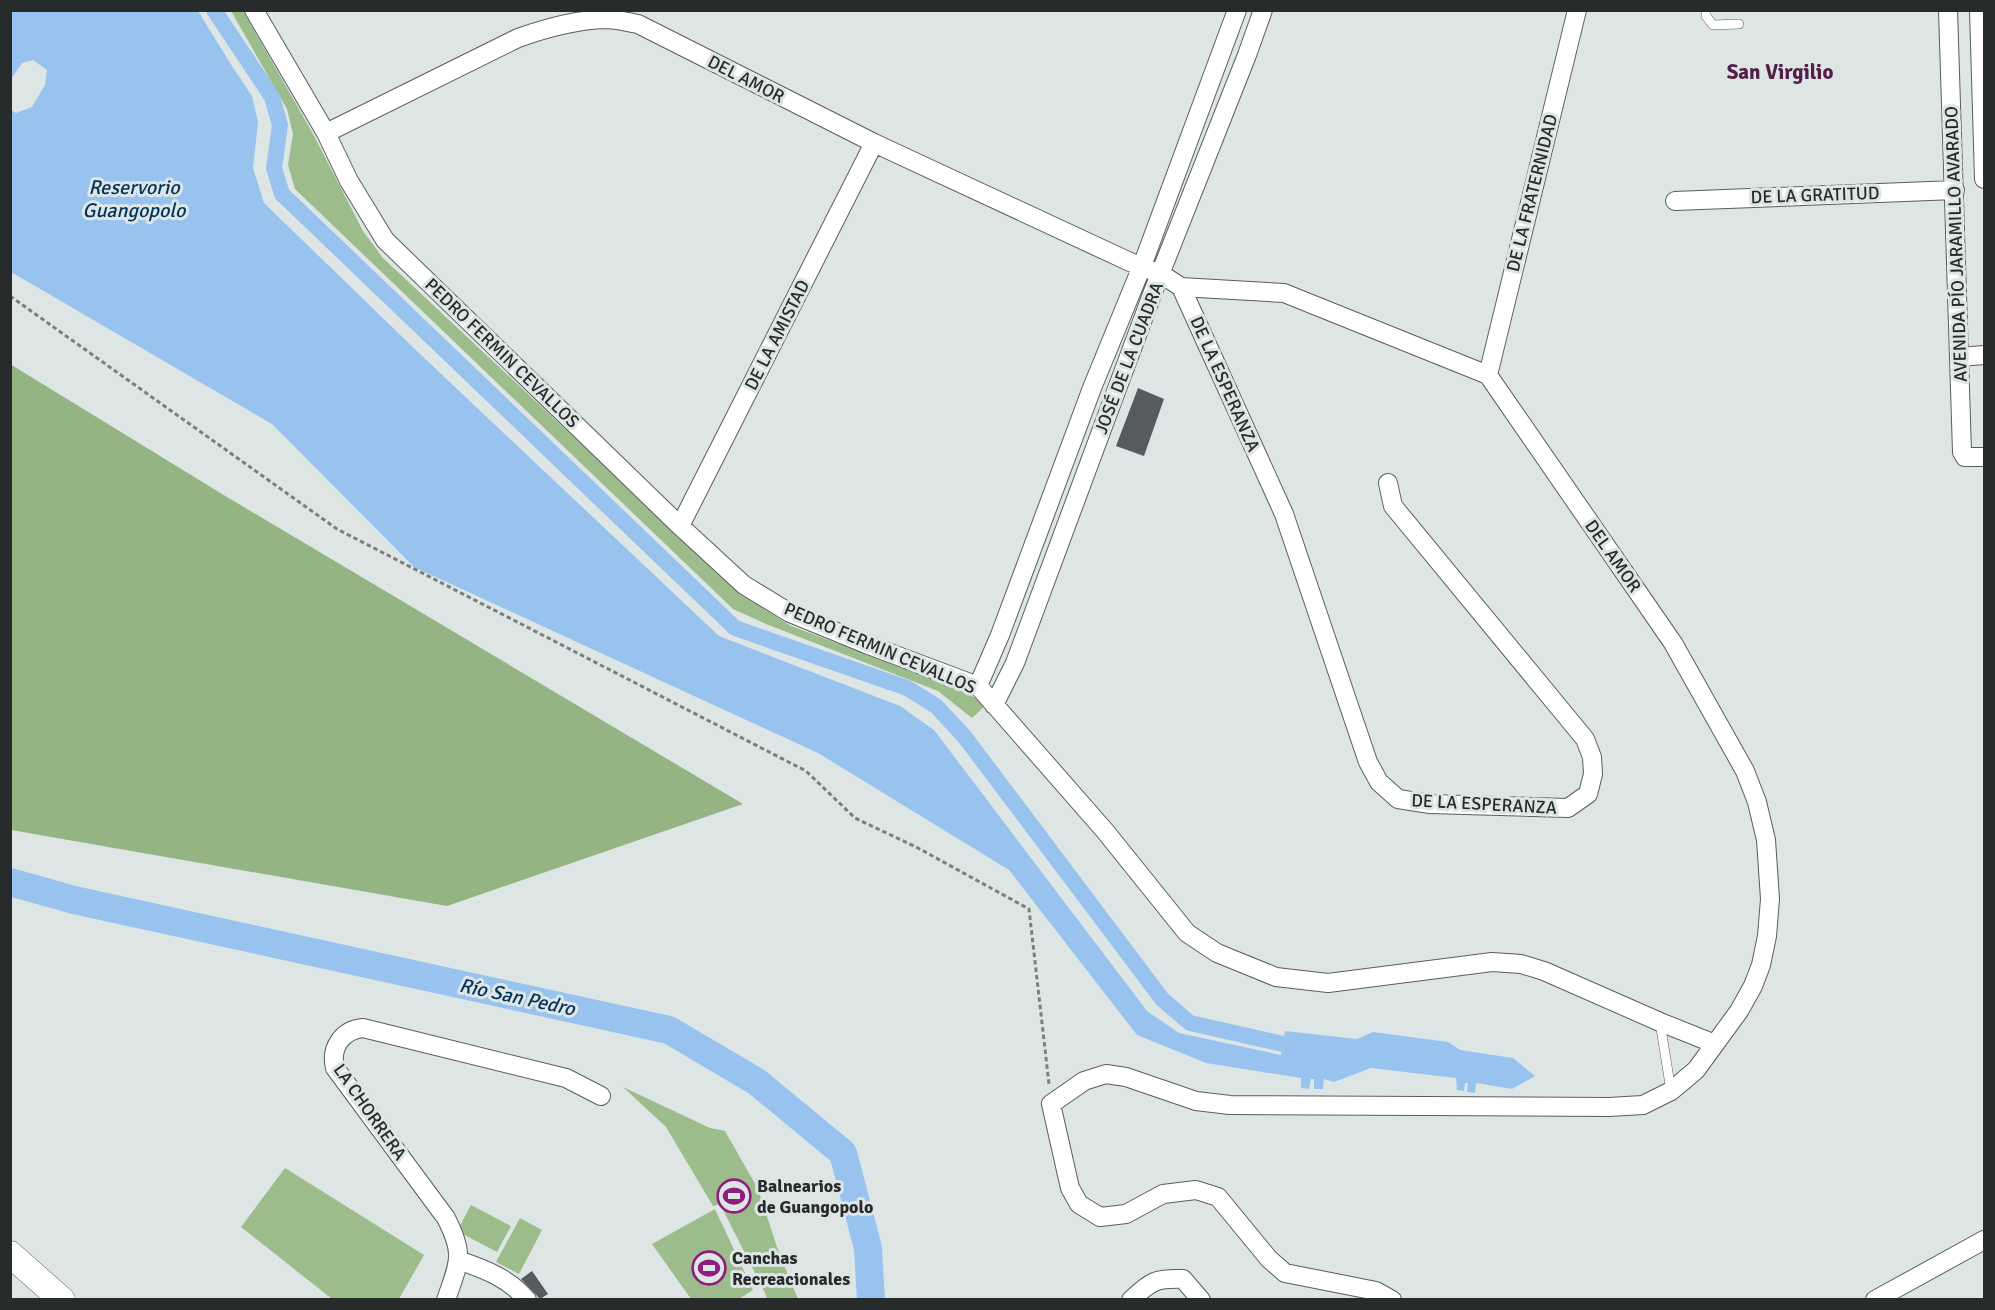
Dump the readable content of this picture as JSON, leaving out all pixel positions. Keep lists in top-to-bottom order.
{
  "streets": {
    "street": [
      "DEL AMOR",
      "DE LA FRATERNIDAD",
      "DE LA GRATITUD",
      "AVENIDA PÍO JARAMILLO AVARADO",
      "DE LA AMISTAD",
      "PEDRO FERMIN CEVALLOS",
      "JOSÉ DE LA CUADRA",
      "DE LA ESPERANZA",
      "LA CHORRERA"
    ]
  },
  "crossings": [
    ["DEL AMOR", "DE LA FRATERNIDAD"],
    ["DEL AMOR", "DE LA AMISTAD"],
    ["DEL AMOR", "PEDRO FERMIN CEVALLOS"],
    ["DEL AMOR", "JOSÉ DE LA CUADRA"],
    ["DE LA GRATITUD", "AVENIDA PÍO JARAMILLO AVARADO"],
    ["DE LA AMISTAD", "PEDRO FERMIN CEVALLOS"],
    ["PEDRO FERMIN CEVALLOS", "JOSÉ DE LA CUADRA"]
  ],
  "districts": ["San Virgilio"],
  "water": ["Reservorio Guangopolo", "Río San Pedro"],
  "places": {
    "sports": ["Balnearios de Guangopolo", "Canchas Recreacionales"]
  }
}
